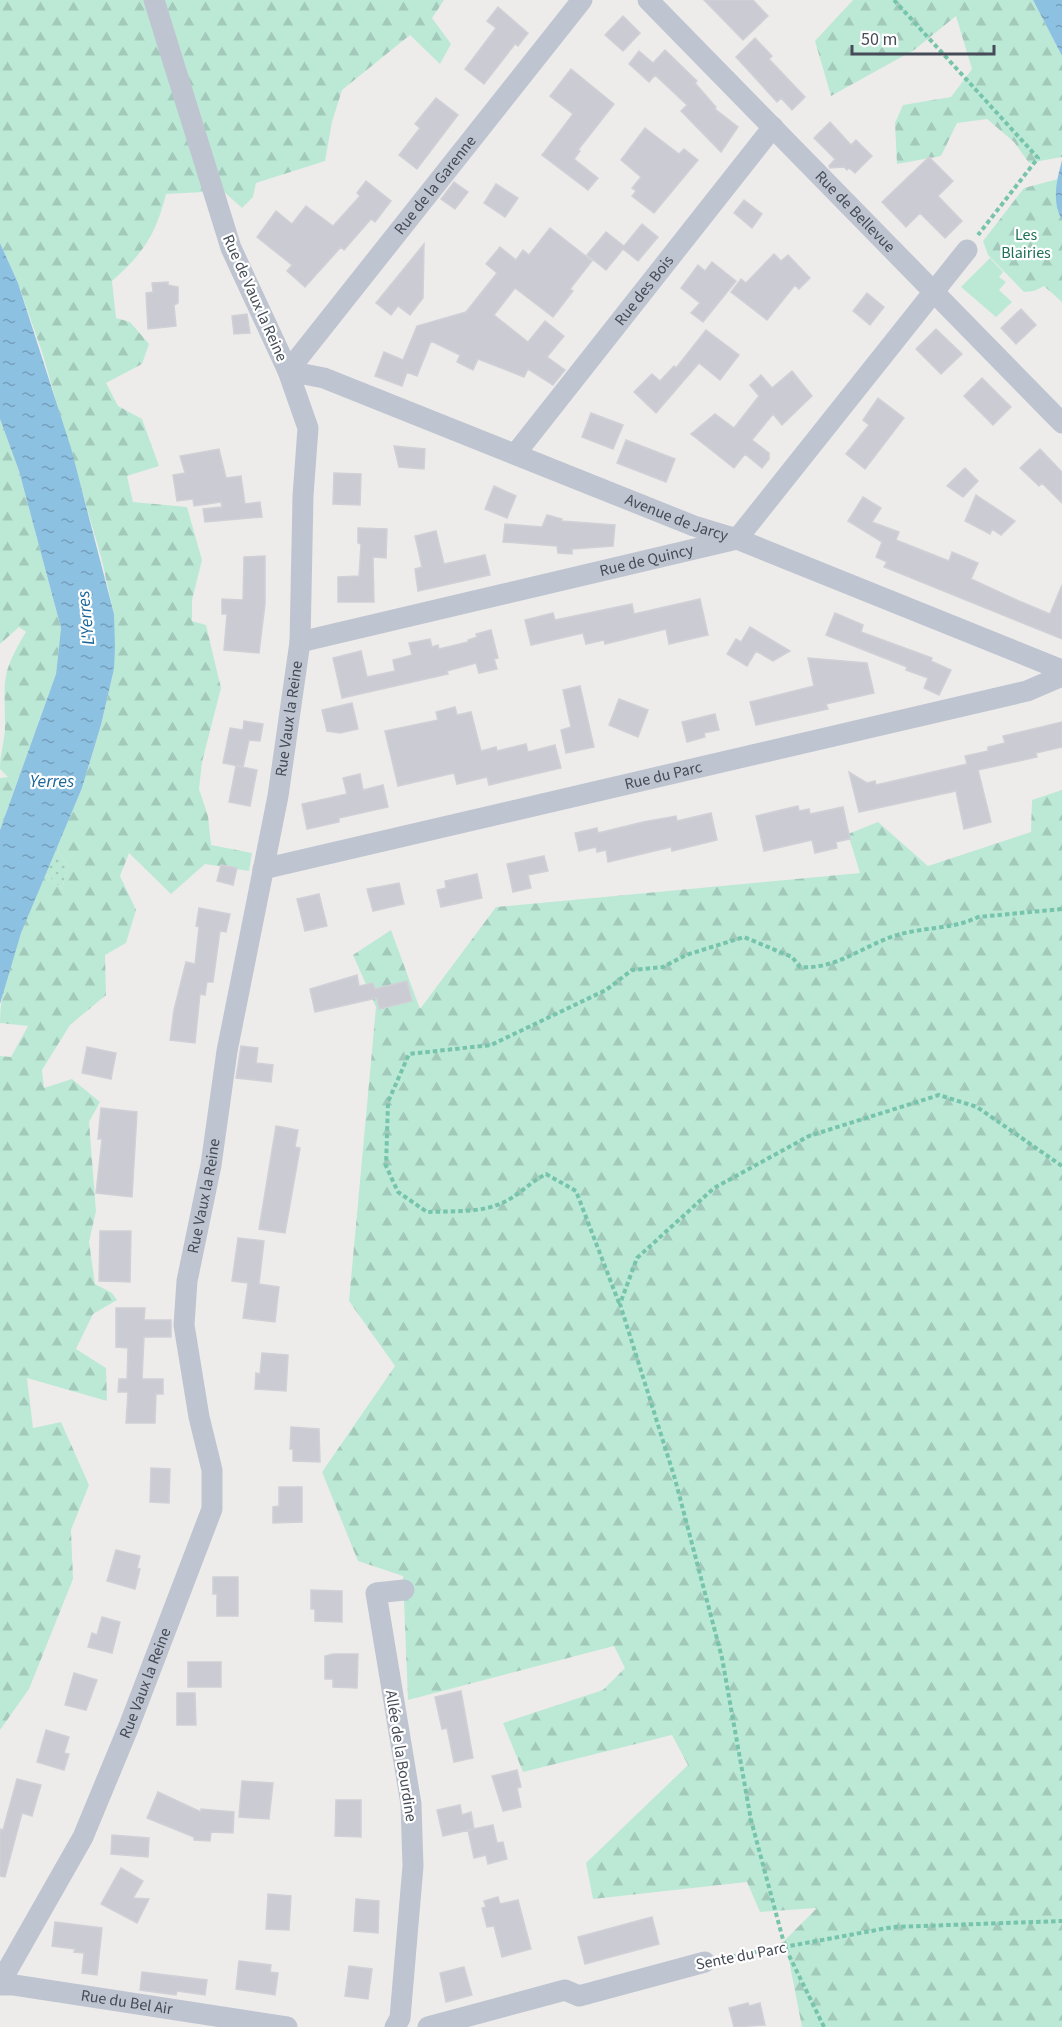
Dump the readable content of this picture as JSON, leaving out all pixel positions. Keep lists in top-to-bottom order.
{
  "streets": {
    "street": [
      "Rue de la Garenne",
      "Rue de Bellevue",
      "Rue des Bois",
      "Rue de Vaux la Reine",
      "Avenue de Jarcy",
      "Rue de Quincy",
      "Rue Vaux la Reine",
      "Rue du Parc",
      "Allée de la Bourdine",
      "Sente du Parc",
      "Rue du Bel Air"
    ]
  },
  "crossings": [
    ["Rue de la Garenne", "Rue de Vaux la Reine"],
    ["Rue de la Garenne", "Avenue de Jarcy"],
    ["Rue de la Garenne", "Rue Vaux la Reine"],
    ["Rue de Bellevue", "Rue des Bois"],
    ["Rue des Bois", "Avenue de Jarcy"],
    ["Rue de Vaux la Reine", "Avenue de Jarcy"],
    ["Rue de Vaux la Reine", "Rue Vaux la Reine"],
    ["Avenue de Jarcy", "Rue de Quincy"],
    ["Avenue de Jarcy", "Rue Vaux la Reine"],
    ["Rue de Quincy", "Rue Vaux la Reine"],
    ["Rue Vaux la Reine", "Rue du Parc"],
    ["Rue Vaux la Reine", "Rue du Bel Air"]
  ],
  "water": ["L'Yerres", "Yerres"],
  "parks": ["Les Blairies"],
  "scale_bar": "50 m"
}
